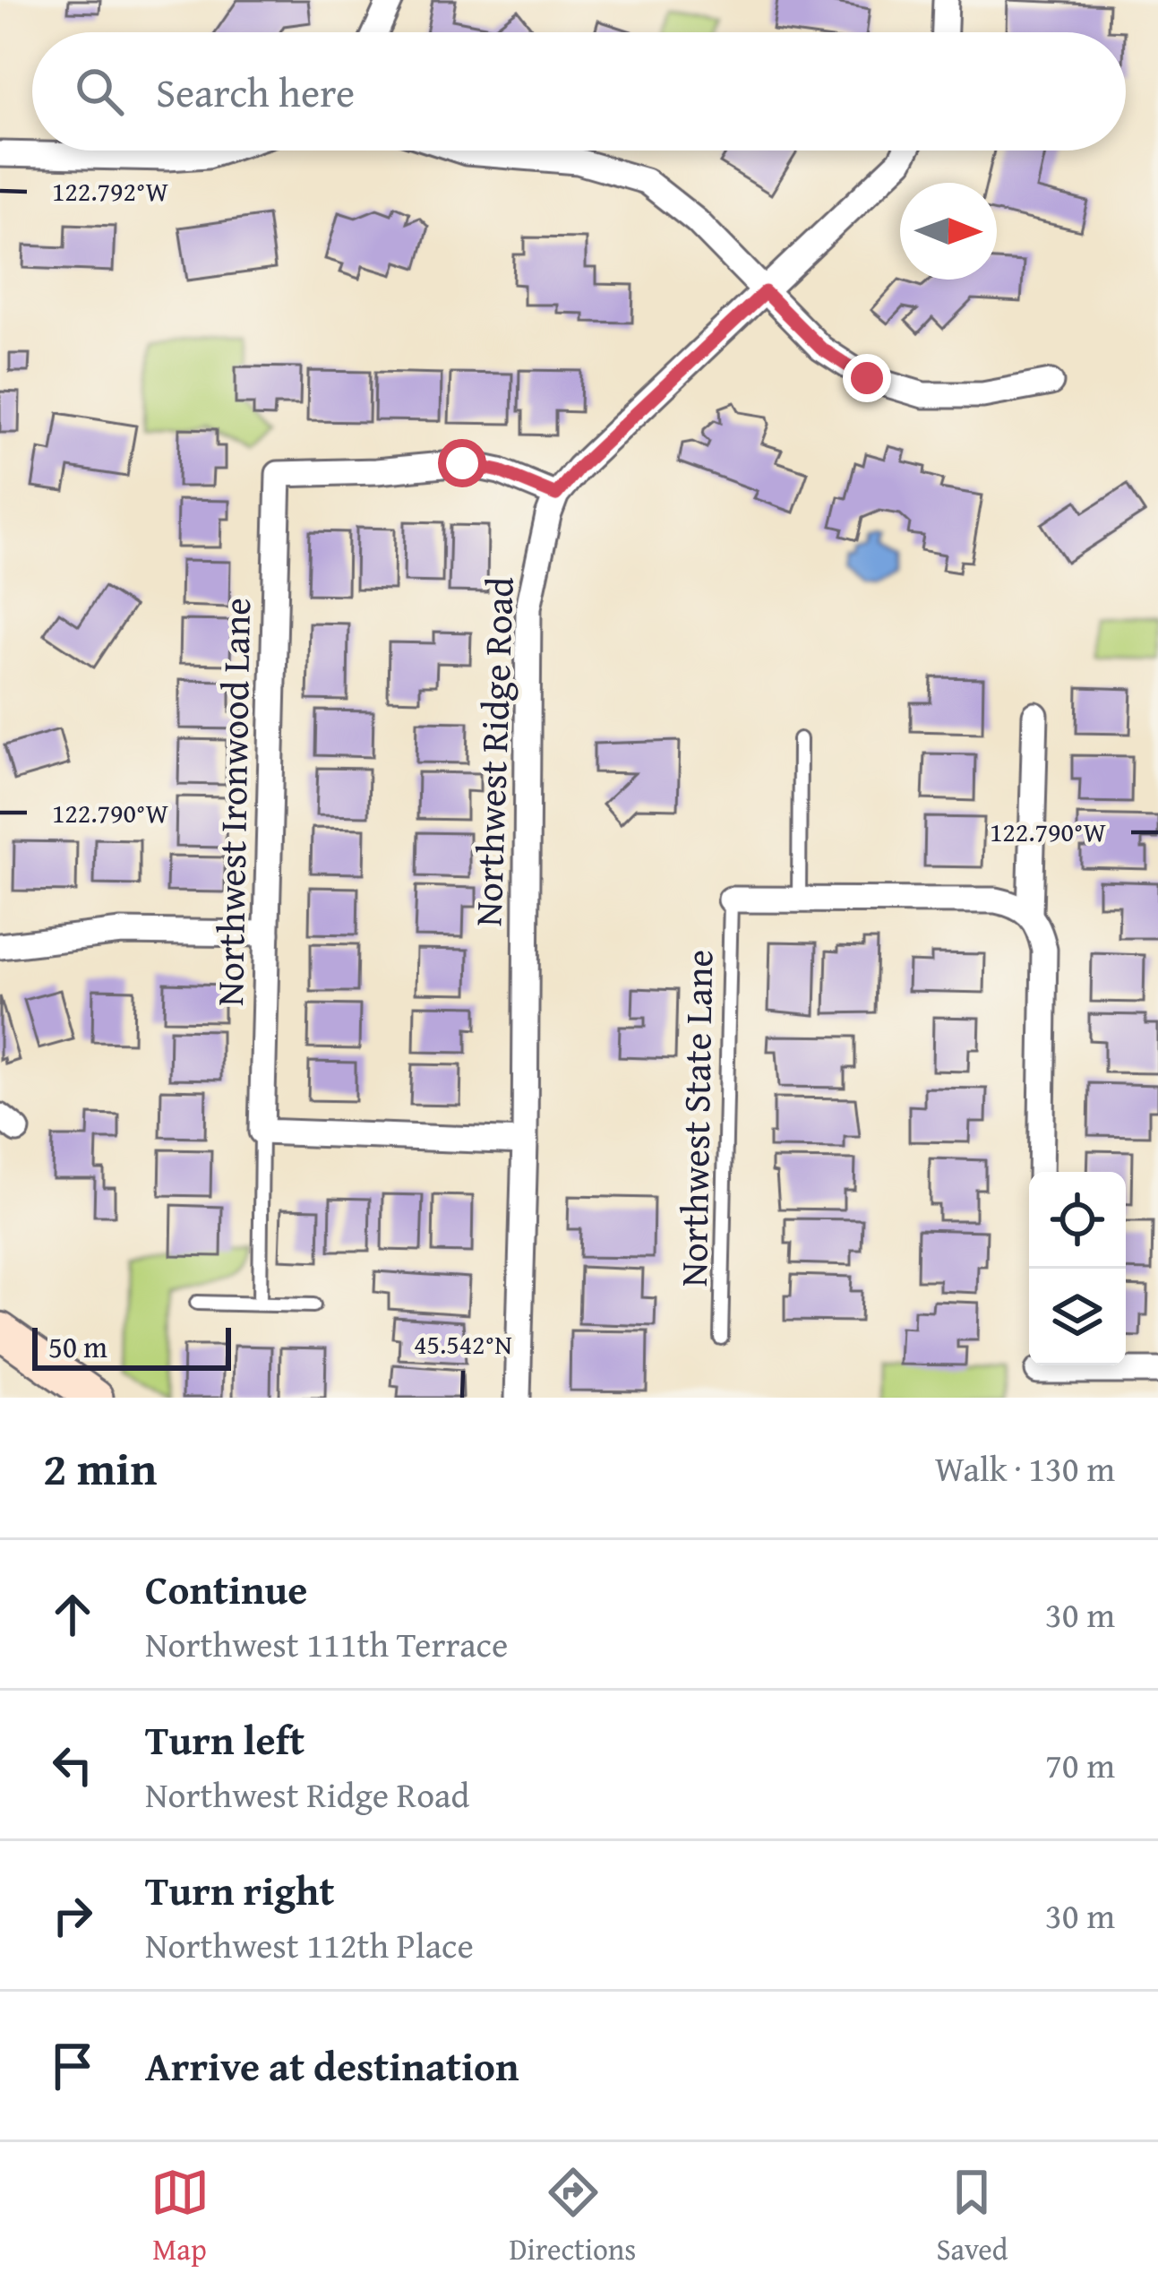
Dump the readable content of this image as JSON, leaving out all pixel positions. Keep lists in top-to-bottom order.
{
  "streets": {
    "street": ["Northwest Ridge Road", "Northwest Ironwood Lane"],
    "lane": ["Northwest State Lane"]
  },
  "crossings": [
    ["Northwest Ridge Road", "Northwest Ironwood Lane"]
  ],
  "scale_bar": "50 m",
  "north": "right",
  "page": {
    "search": "Search here",
    "scale": "50 m",
    "heading": ["2 min", "Walk · 130 m"],
    "list": [
      ["Continue", "Northwest 111th Terrace", "30 m"],
      ["Turn left", "Northwest Ridge Road", "70 m"],
      ["Turn right", "Northwest 112th Place", "30 m"],
      "Arrive at destination"
    ],
    "nav": ["Map", "Directions", "Saved"]
  },
  "coordinates": ["122.792°W", "122.790°W", "45.542°N"]
}
